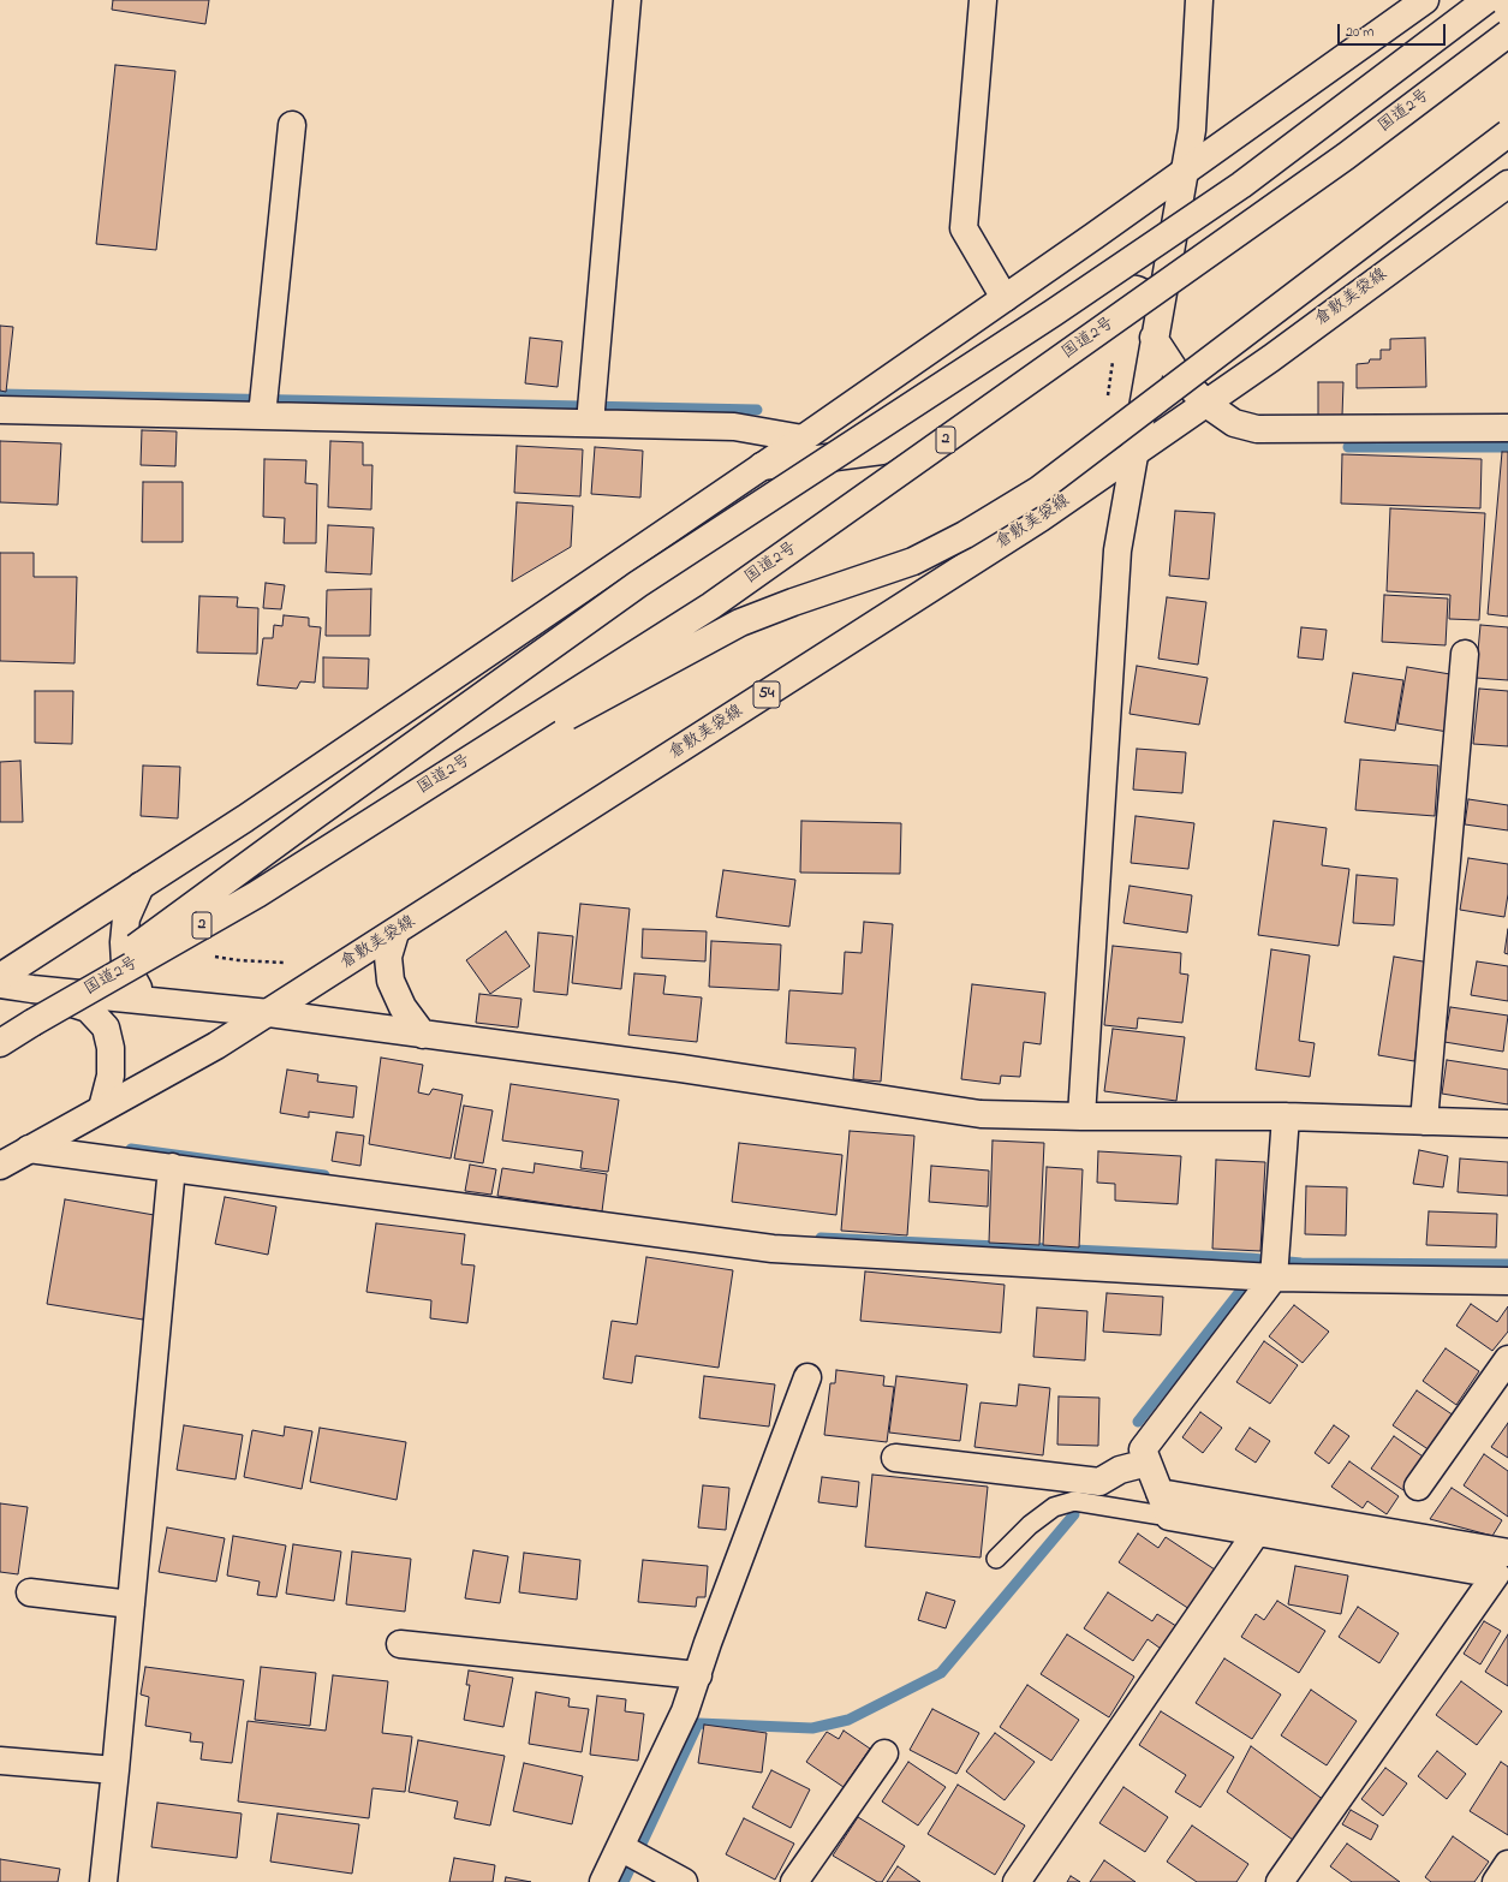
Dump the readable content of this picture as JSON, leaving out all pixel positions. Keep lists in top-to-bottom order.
{
  "streets": {
    "main road": [
      "国道2号",
      "倉敷美袋線",
      "2",
      "54"
    ]
  },
  "scale_bar": "20 m"
}
